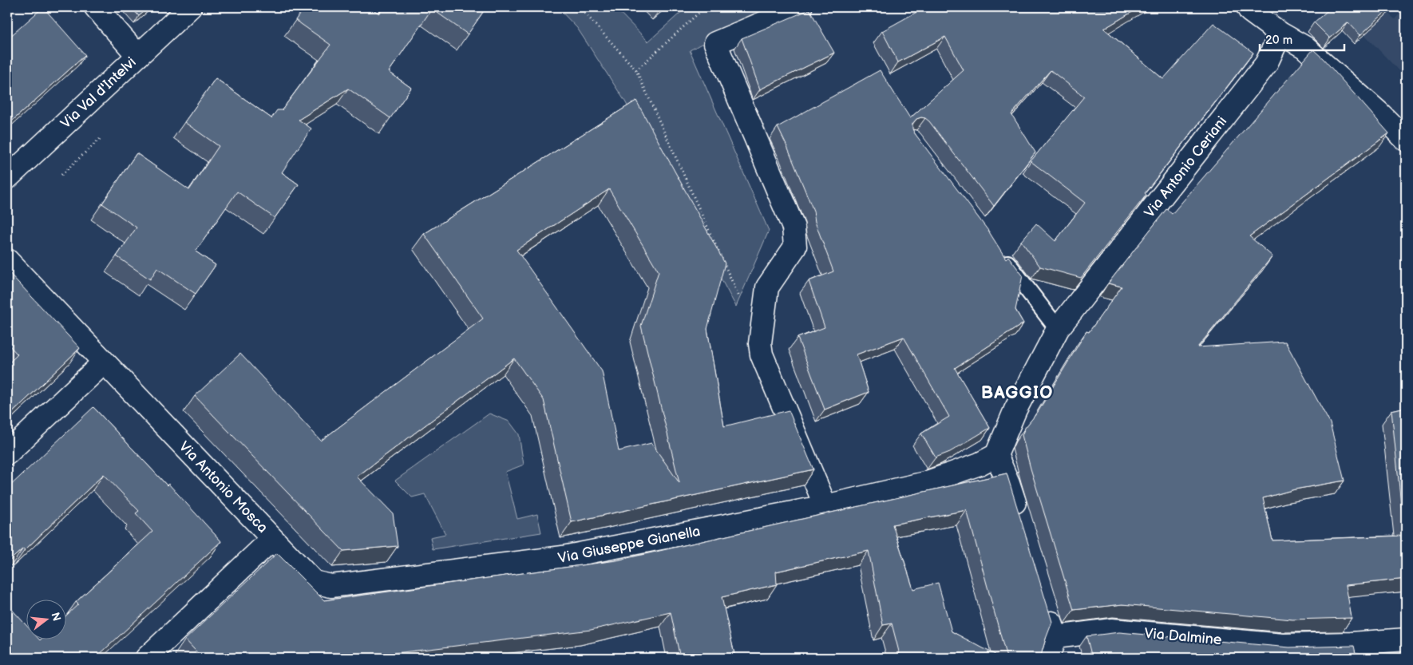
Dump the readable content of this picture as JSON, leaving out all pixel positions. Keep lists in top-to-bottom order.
{
  "streets": {
    "street": [
      "Via Val d'Intelvi",
      "Via Antonio Ceriani",
      "Via Antonio Mosca",
      "Via Giuseppe Gianella",
      "Via Dalmine"
    ]
  },
  "crossings": [
    ["Via Antonio Ceriani", "Via Giuseppe Gianella"],
    ["Via Antonio Mosca", "Via Giuseppe Gianella"]
  ],
  "districts": ["BAGGIO"],
  "scale_bar": "20 m",
  "north": "right"
}
